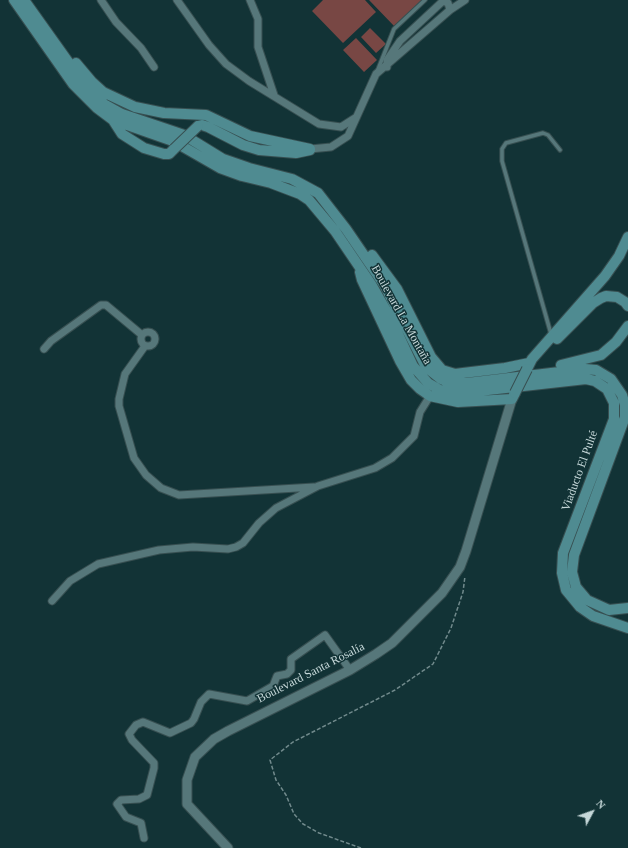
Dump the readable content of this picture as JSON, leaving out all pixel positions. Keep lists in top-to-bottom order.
{
  "streets": {
    "main road": ["Boulevard La Montaña", "Viaducto El Pulté"],
    "street": ["Boulevard Santa Rosalía"]
  },
  "crossings": [
    ["Boulevard La Montaña", "Viaducto El Pulté"],
    ["Boulevard La Montaña", "Boulevard Santa Rosalía"],
    ["Viaducto El Pulté", "Boulevard Santa Rosalía"]
  ],
  "north": "top right"
}
